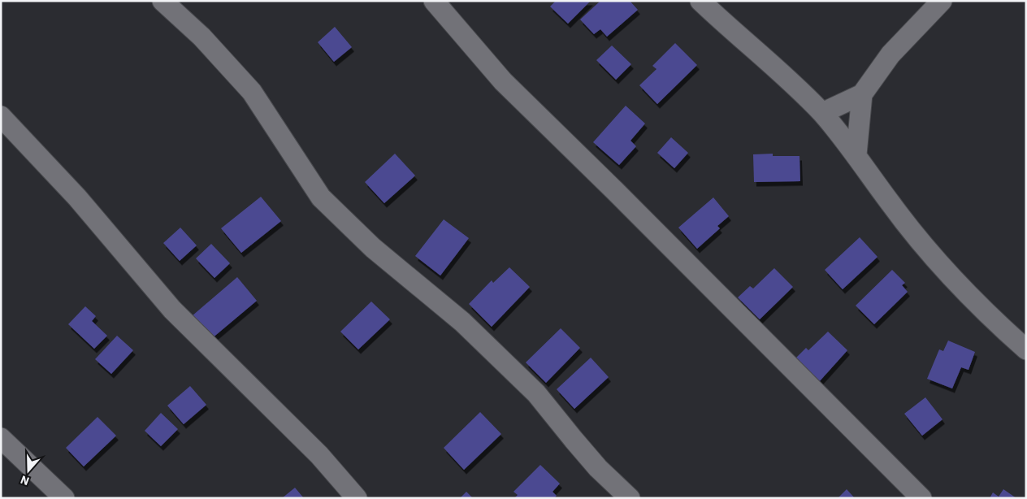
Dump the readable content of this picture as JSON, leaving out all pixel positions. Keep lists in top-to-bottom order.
{
  "north": "bottom"
}
